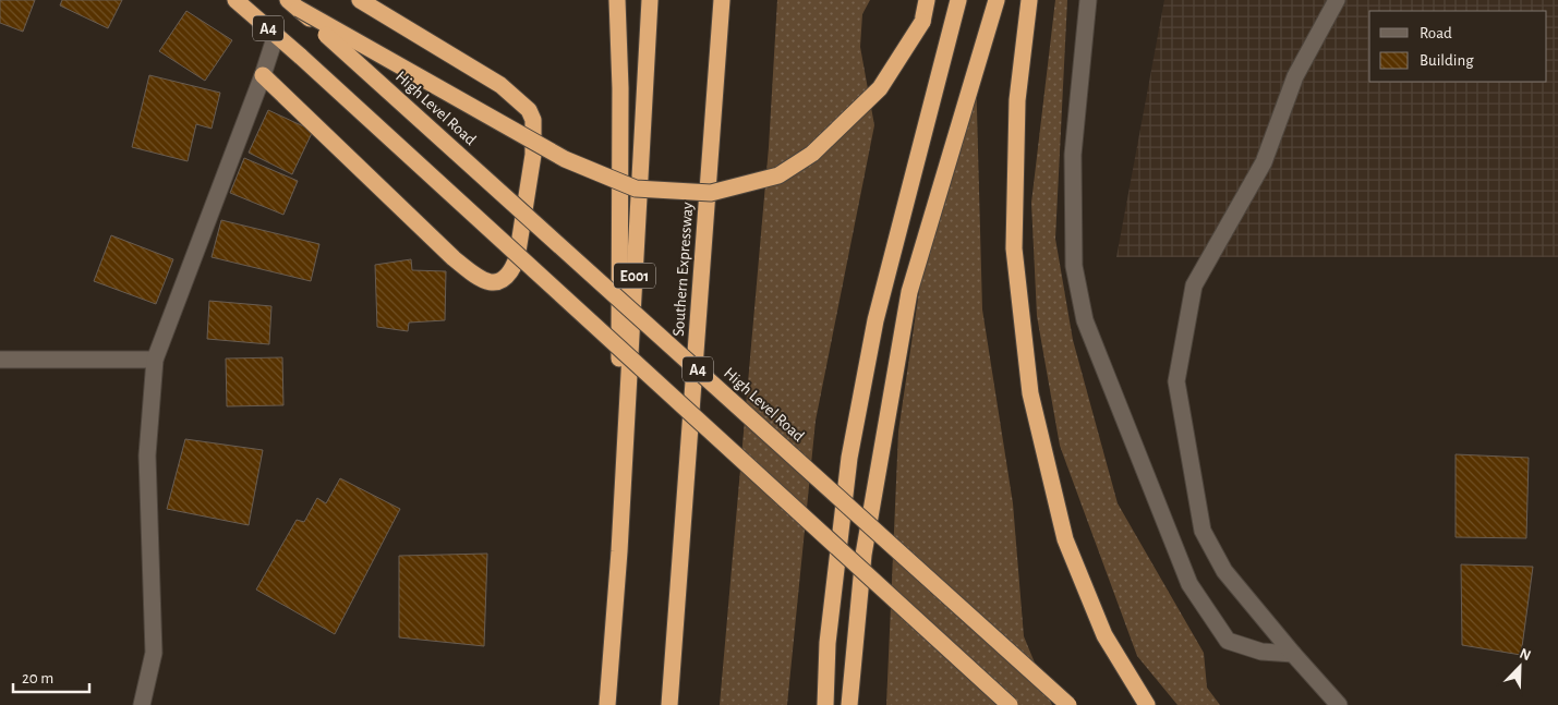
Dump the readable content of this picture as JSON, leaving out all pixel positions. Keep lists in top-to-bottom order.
{
  "streets": {
    "highway": [
      "A4",
      "High Level Road",
      "Southern Expressway",
      "E001"
    ]
  },
  "legend": ["Road", "Building"],
  "scale_bar": "20 m",
  "north": "top right"
}
